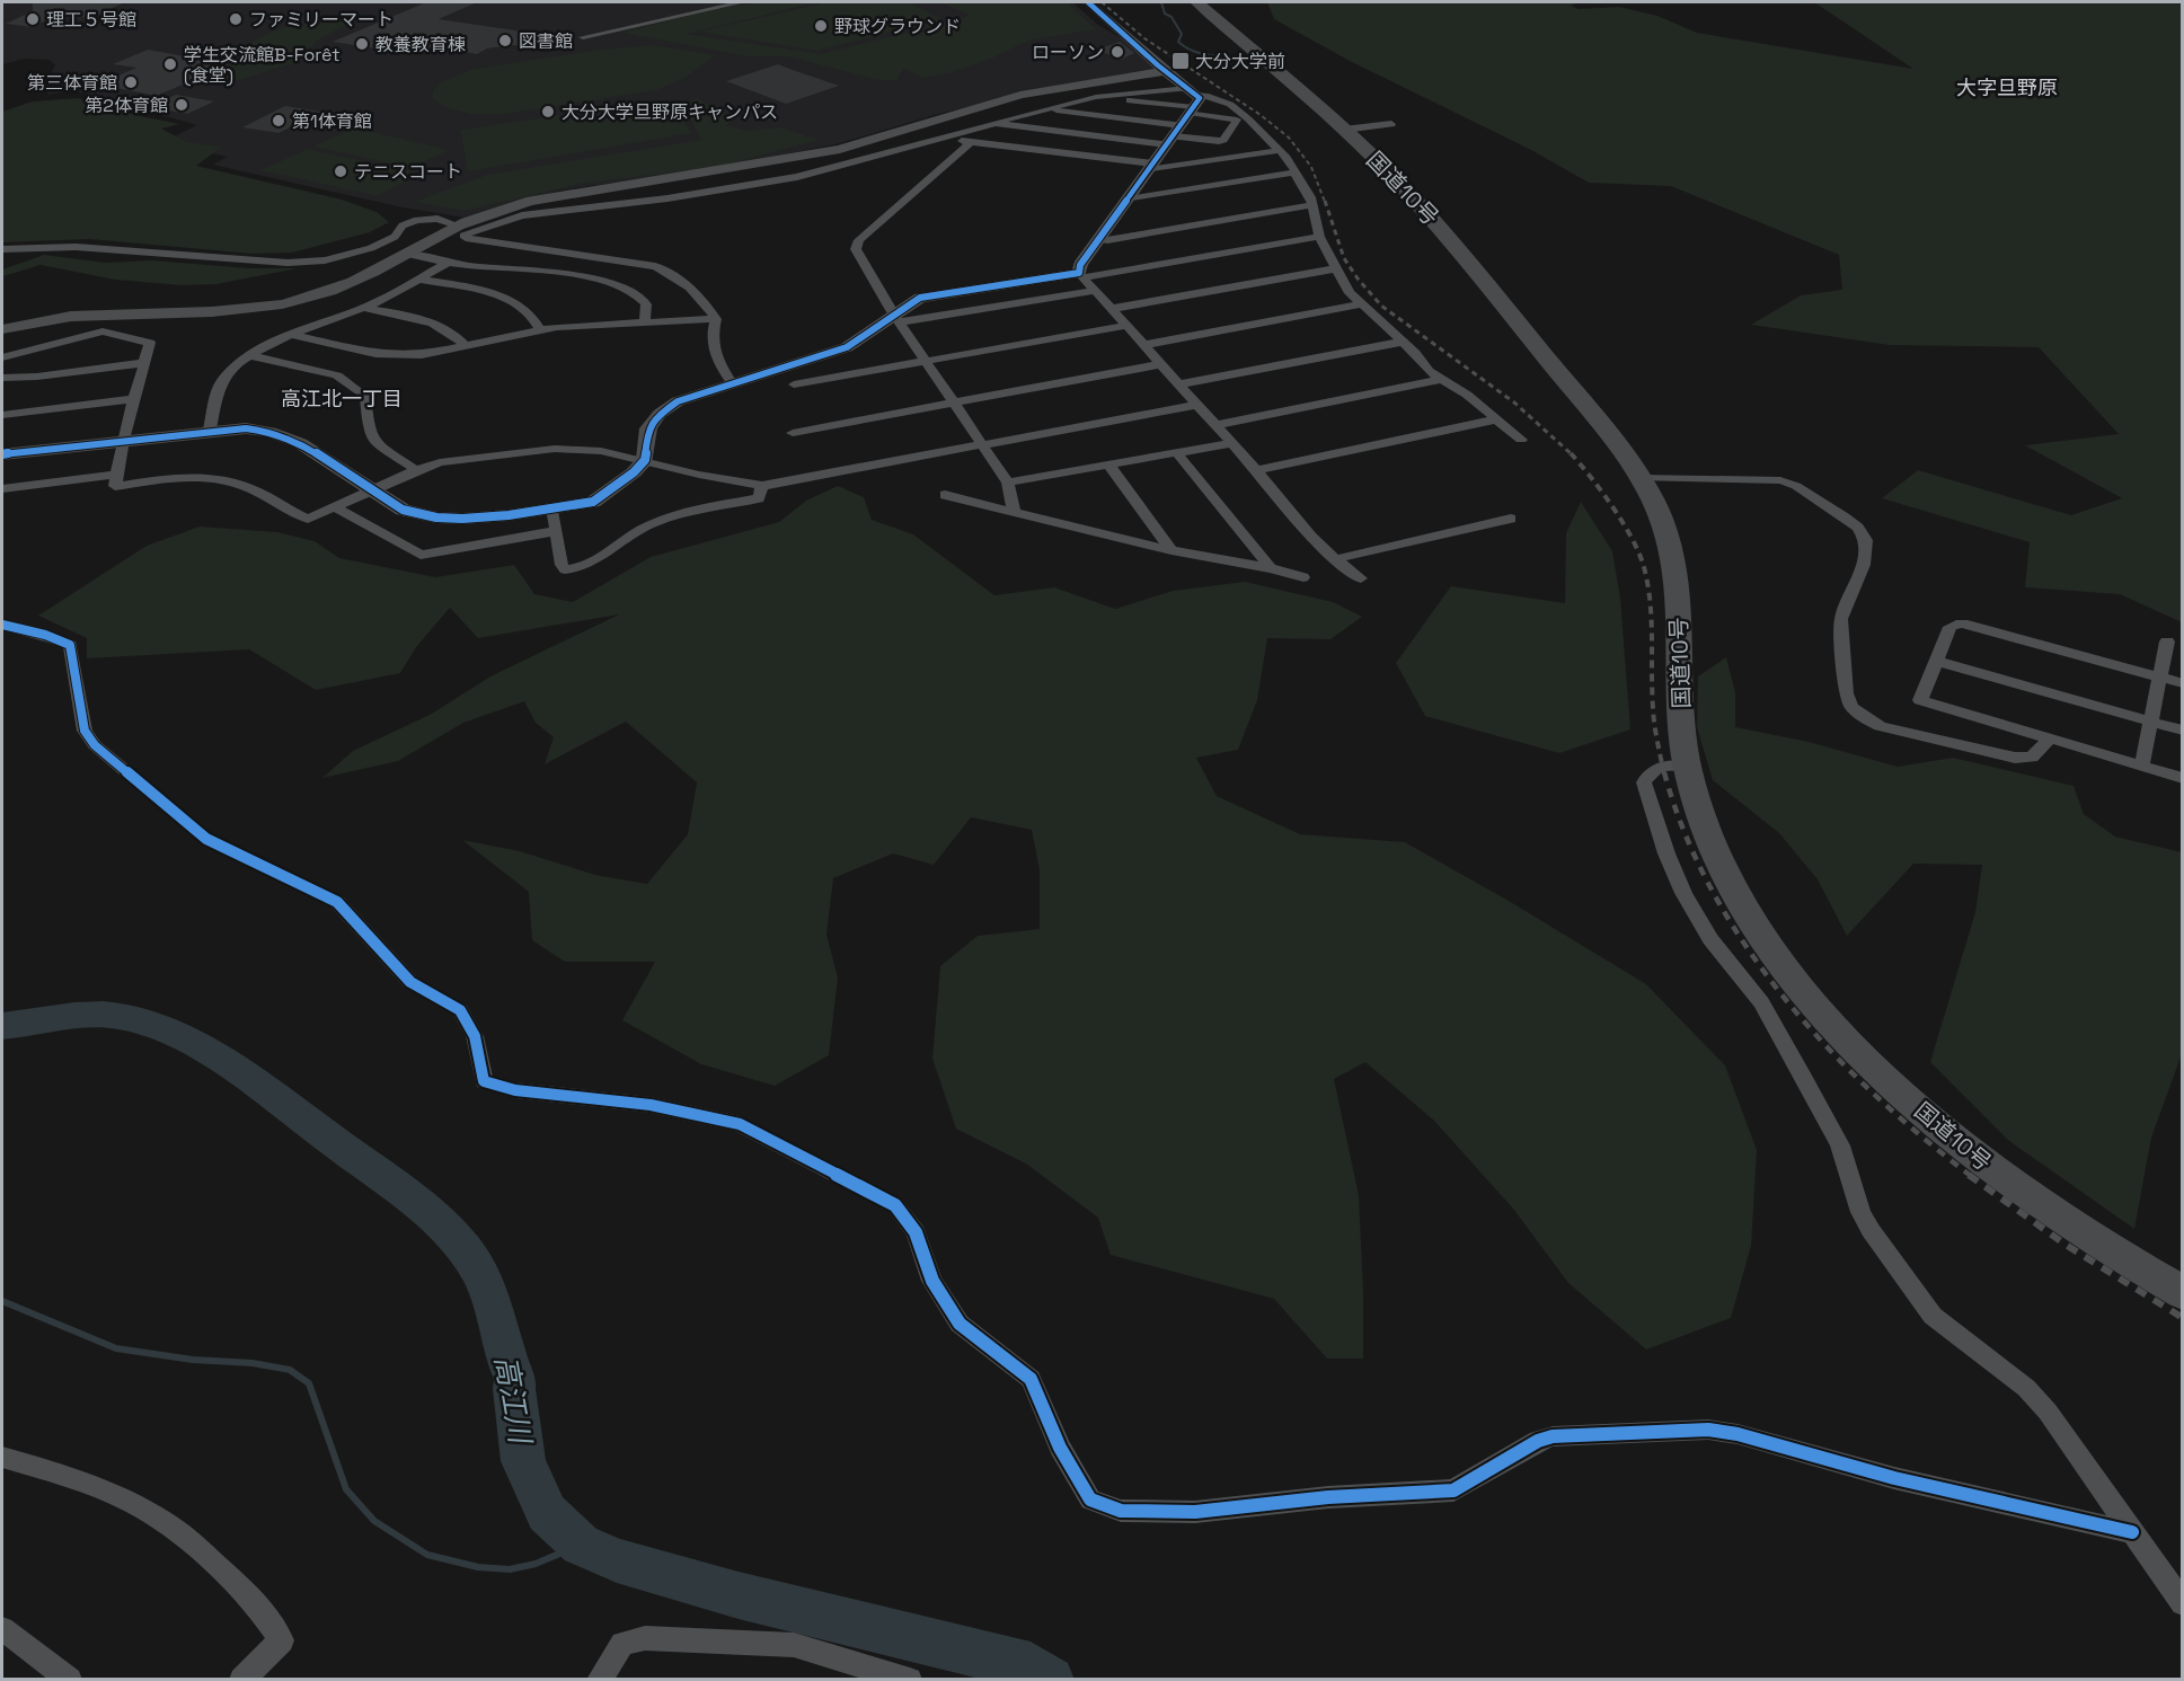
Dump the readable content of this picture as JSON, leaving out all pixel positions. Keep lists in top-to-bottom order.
{
  "streets": {
    "highway": ["国道10号"]
  },
  "districts": ["大字旦野原", "高江北一丁目"],
  "water": ["高江川"],
  "places": {
    "other": [
      "理工５号館",
      "ファミリーマート",
      "野球グラウンド",
      "図書館",
      "教養教育棟",
      "ローソン",
      "学生交流館B-Forêt (食堂)",
      "第三体育館",
      "第2体育館",
      "大分大学旦野原キャンパス",
      "第1体育館",
      "テニスコート"
    ],
    "transit": ["大分大学前"]
  }
}
